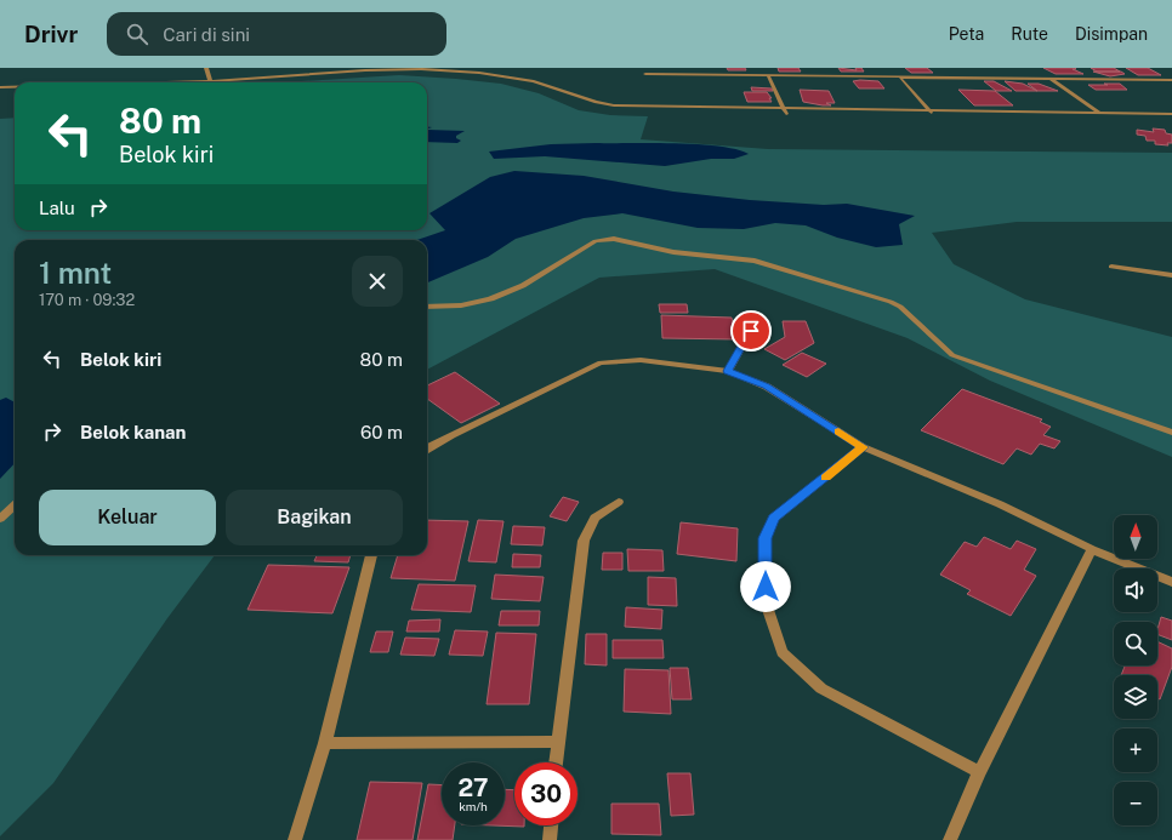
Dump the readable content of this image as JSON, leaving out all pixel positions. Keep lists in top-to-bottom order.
{
  "north": "top",
  "page": {
    "header": "Drivr",
    "search": "Cari di sini",
    "nav": ["Peta", "Rute", "Disimpan"],
    "turn": ["80 m", "Belok kiri"],
    "then": "Lalu",
    "heading": ["1 mnt", "170 m · 09:32"],
    "list": [
      {
        "name": "Belok kiri",
        "value": "80 m"
      },
      {
        "name": "Belok kanan",
        "value": "60 m"
      }
    ],
    "buttons": ["Keluar", "Bagikan"],
    "map_buttons": ["+", "−"],
    "speed": "27 km/h",
    "limit": "30"
  }
}
